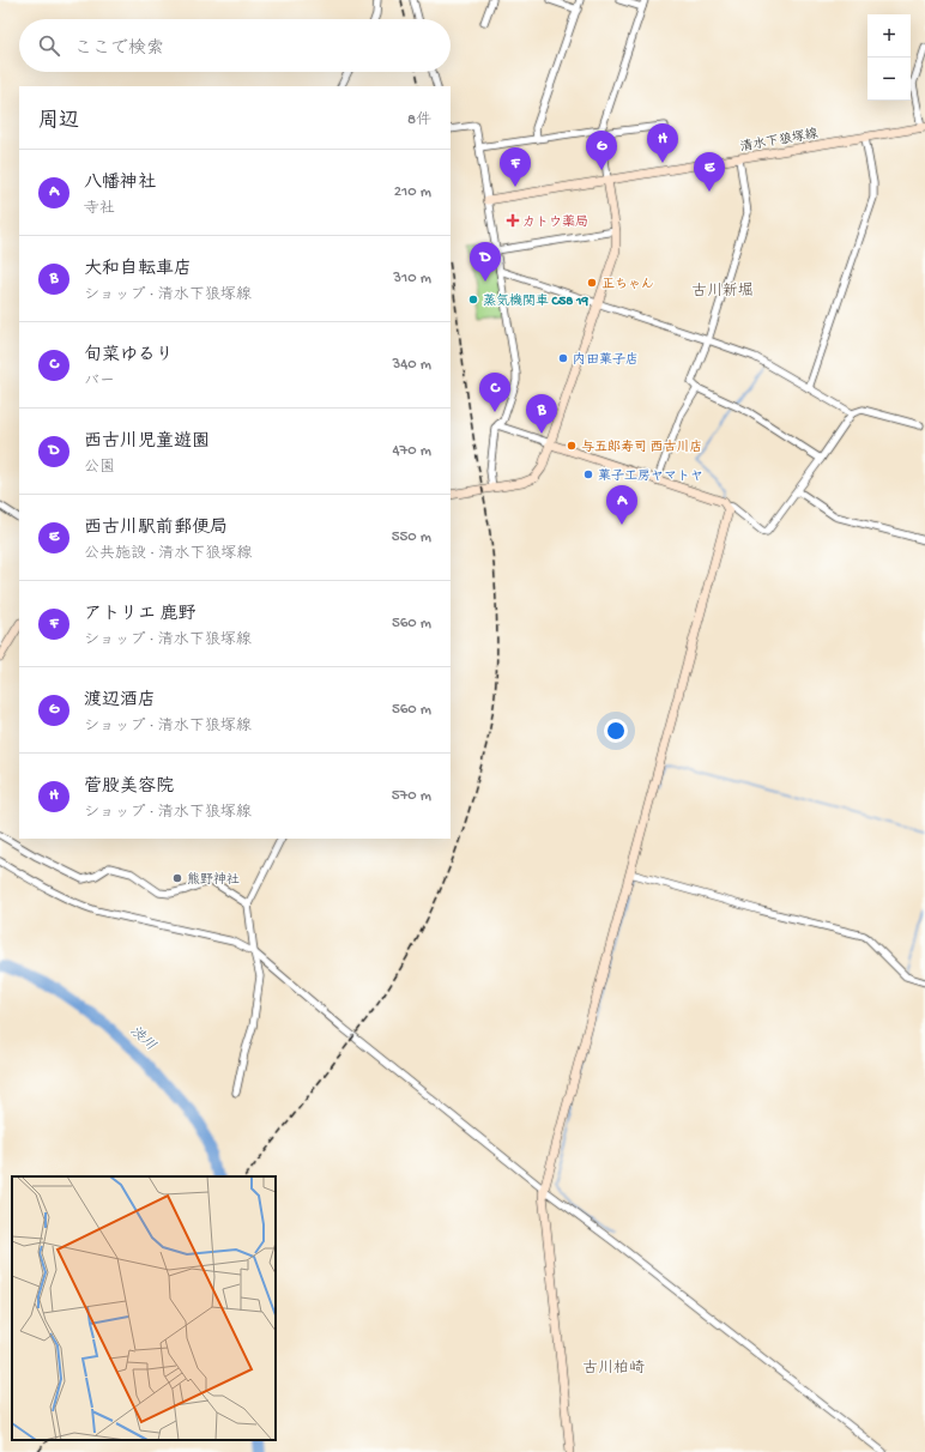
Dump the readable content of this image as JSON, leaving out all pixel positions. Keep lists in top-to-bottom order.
{
  "streets": {
    "street": ["清水下狼塚線"]
  },
  "districts": ["古川新堀", "古川柏崎"],
  "water": ["渋川"],
  "places": {
    "health": ["カトウ薬局"],
    "other": [
      "正ちゃん",
      "蒸気機関車 C58 19",
      "内田菓子店",
      "与五郎寿司 西古川店",
      "菓子工房ヤマトヤ",
      "熊野神社"
    ]
  },
  "page": {
    "map_buttons": ["+", "−"],
    "search": "ここで検索",
    "heading": ["周辺", "8件"],
    "pins": [
      "H",
      "G",
      "F",
      "E",
      "D",
      "C",
      "B",
      "A"
    ],
    "list": [
      {
        "mark": "A",
        "name": "八幡神社",
        "note": "寺社",
        "value": "210 m"
      },
      {
        "mark": "B",
        "name": "大和自転車店",
        "note": "ショップ · 清水下狼塚線",
        "value": "310 m"
      },
      {
        "mark": "C",
        "name": "旬菜ゆるり",
        "note": "バー",
        "value": "340 m"
      },
      {
        "mark": "D",
        "name": "西古川児童遊園",
        "note": "公園",
        "value": "470 m"
      },
      {
        "mark": "E",
        "name": "西古川駅前郵便局",
        "note": "公共施設 · 清水下狼塚線",
        "value": "550 m"
      },
      {
        "mark": "F",
        "name": "アトリエ 鹿野",
        "note": "ショップ · 清水下狼塚線",
        "value": "560 m"
      },
      {
        "mark": "G",
        "name": "渡辺酒店",
        "note": "ショップ · 清水下狼塚線",
        "value": "560 m"
      },
      {
        "mark": "H",
        "name": "菅股美容院",
        "note": "ショップ · 清水下狼塚線",
        "value": "570 m"
      }
    ]
  }
}
